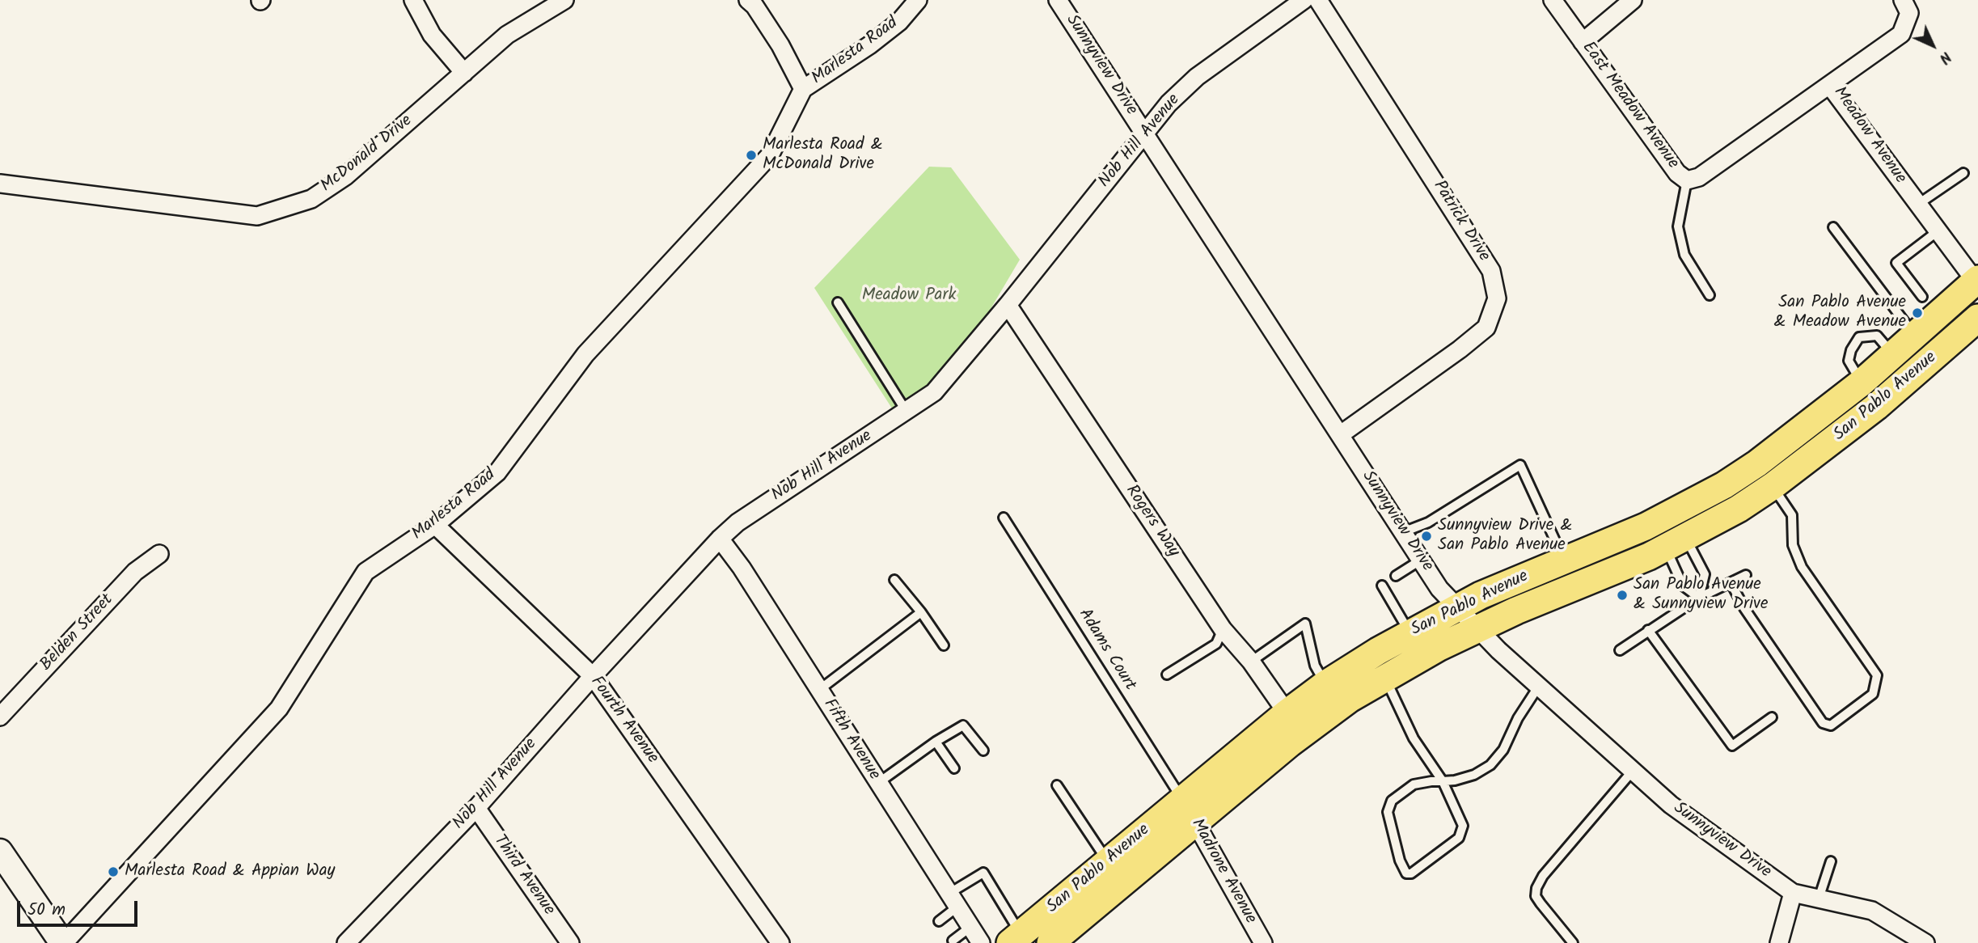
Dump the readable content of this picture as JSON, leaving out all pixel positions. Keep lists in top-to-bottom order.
{
  "streets": {
    "main road": ["San Pablo Avenue"],
    "street": [
      "Marlesta Road",
      "Sunnyview Drive",
      "East Meadow Avenue",
      "Meadow Avenue",
      "Nob Hill Avenue",
      "McDonald Drive",
      "Patrick Drive",
      "Rogers Way",
      "Belden Street",
      "Fourth Avenue",
      "Fifth Avenue",
      "Madrone Avenue",
      "Third Avenue"
    ],
    "lane": ["Adams Court"]
  },
  "crossings": [
    ["Marlesta Road", "Fourth Avenue"],
    ["Sunnyview Drive", "Nob Hill Avenue"],
    ["Sunnyview Drive", "Patrick Drive"],
    ["Sunnyview Drive", "San Pablo Avenue"],
    ["East Meadow Avenue", "Meadow Avenue"],
    ["Meadow Avenue", "San Pablo Avenue"],
    ["Nob Hill Avenue", "Rogers Way"],
    ["Nob Hill Avenue", "Fourth Avenue"],
    ["Nob Hill Avenue", "Fifth Avenue"],
    ["Nob Hill Avenue", "Third Avenue"],
    ["San Pablo Avenue", "Rogers Way"],
    ["San Pablo Avenue", "Adams Court"],
    ["San Pablo Avenue", "Madrone Avenue"],
    ["Adams Court", "Madrone Avenue"]
  ],
  "parks": ["Meadow Park"],
  "places": [
    "Marlesta Road & McDonald Drive",
    "San Pablo Avenue & Meadow Avenue",
    "Sunnyview Drive & San Pablo Avenue",
    "San Pablo Avenue & Sunnyview Drive",
    "Marlesta Road & Appian Way"
  ],
  "scale_bar": "50 m",
  "north": "bottom right"
}
